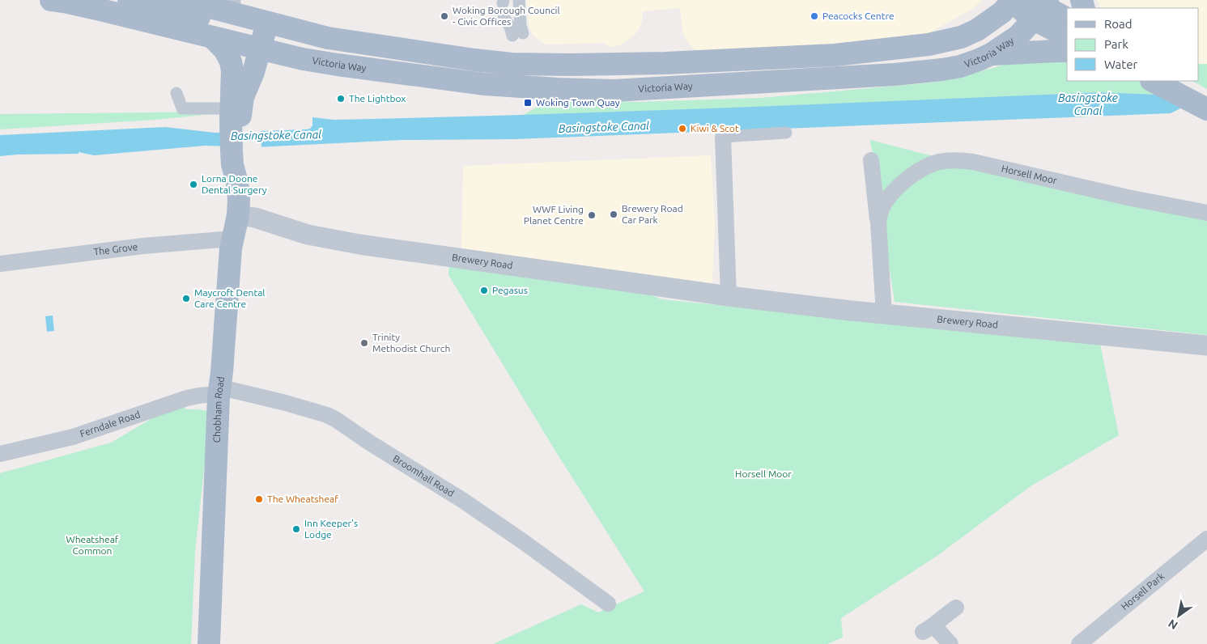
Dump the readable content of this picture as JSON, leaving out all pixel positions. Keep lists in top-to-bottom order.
{
  "streets": {
    "main road": ["Victoria Way", "Chobham Road"],
    "street": [
      "Horsell Moor",
      "The Grove",
      "Brewery Road",
      "Ferndale Road",
      "Broomhall Road",
      "Horsell Park"
    ]
  },
  "crossings": [
    ["Victoria Way", "Chobham Road"],
    ["Horsell Moor", "Brewery Road"],
    ["The Grove", "Chobham Road"],
    ["Brewery Road", "Chobham Road"],
    ["Chobham Road", "Ferndale Road"],
    ["Chobham Road", "Broomhall Road"],
    ["Ferndale Road", "Broomhall Road"]
  ],
  "water": ["Basingstoke Canal"],
  "parks": ["Horsell Moor", "Wheatsheaf Common"],
  "places": {
    "other": [
      "Woking Borough Council - Civic Offices",
      "Peacocks Centre",
      "The Lightbox",
      "Kiwi & Scot",
      "Lorna Doone Dental Surgery",
      "Brewery Road Car Park",
      "WWF Living Planet Centre",
      "Pegasus",
      "Maycroft Dental Care Centre",
      "Trinity Methodist Church",
      "The Wheatsheaf",
      "Inn Keeper's Lodge"
    ],
    "transit": ["Woking Town Quay"]
  },
  "legend": ["Road", "Park", "Water"],
  "north": "bottom left"
}
